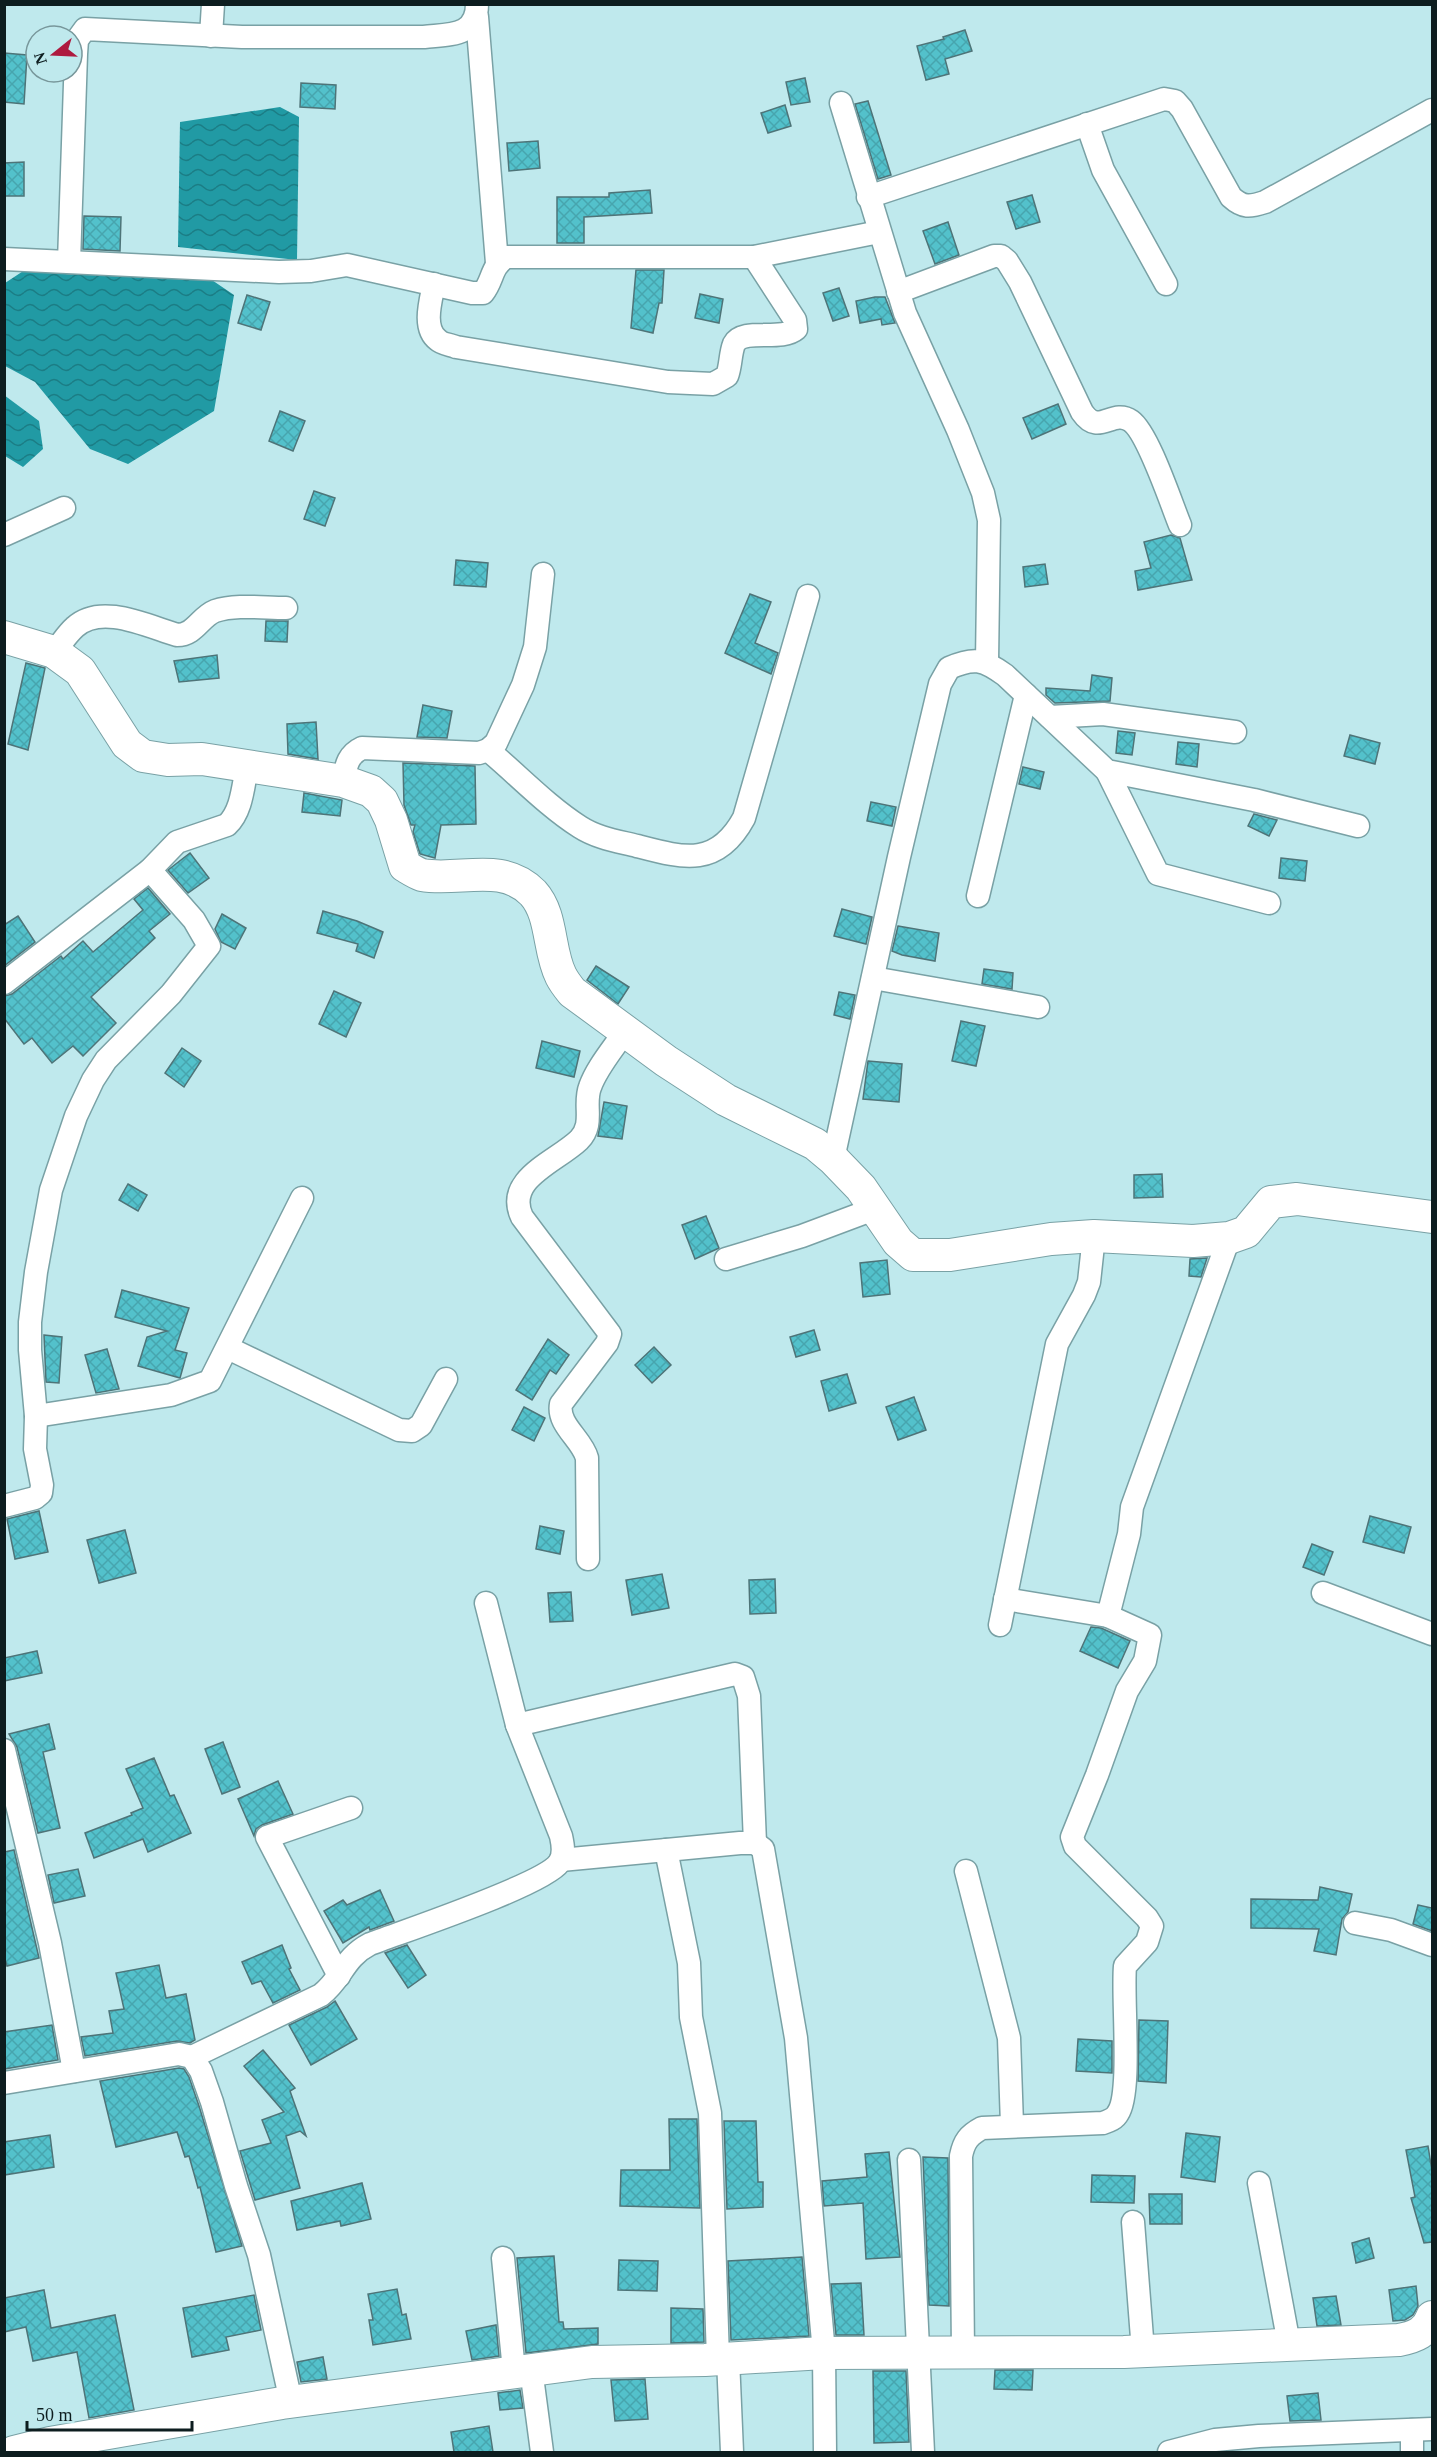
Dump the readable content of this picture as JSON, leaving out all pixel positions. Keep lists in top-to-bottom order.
{
  "scale_bar": "50 m",
  "north": "left"
}
